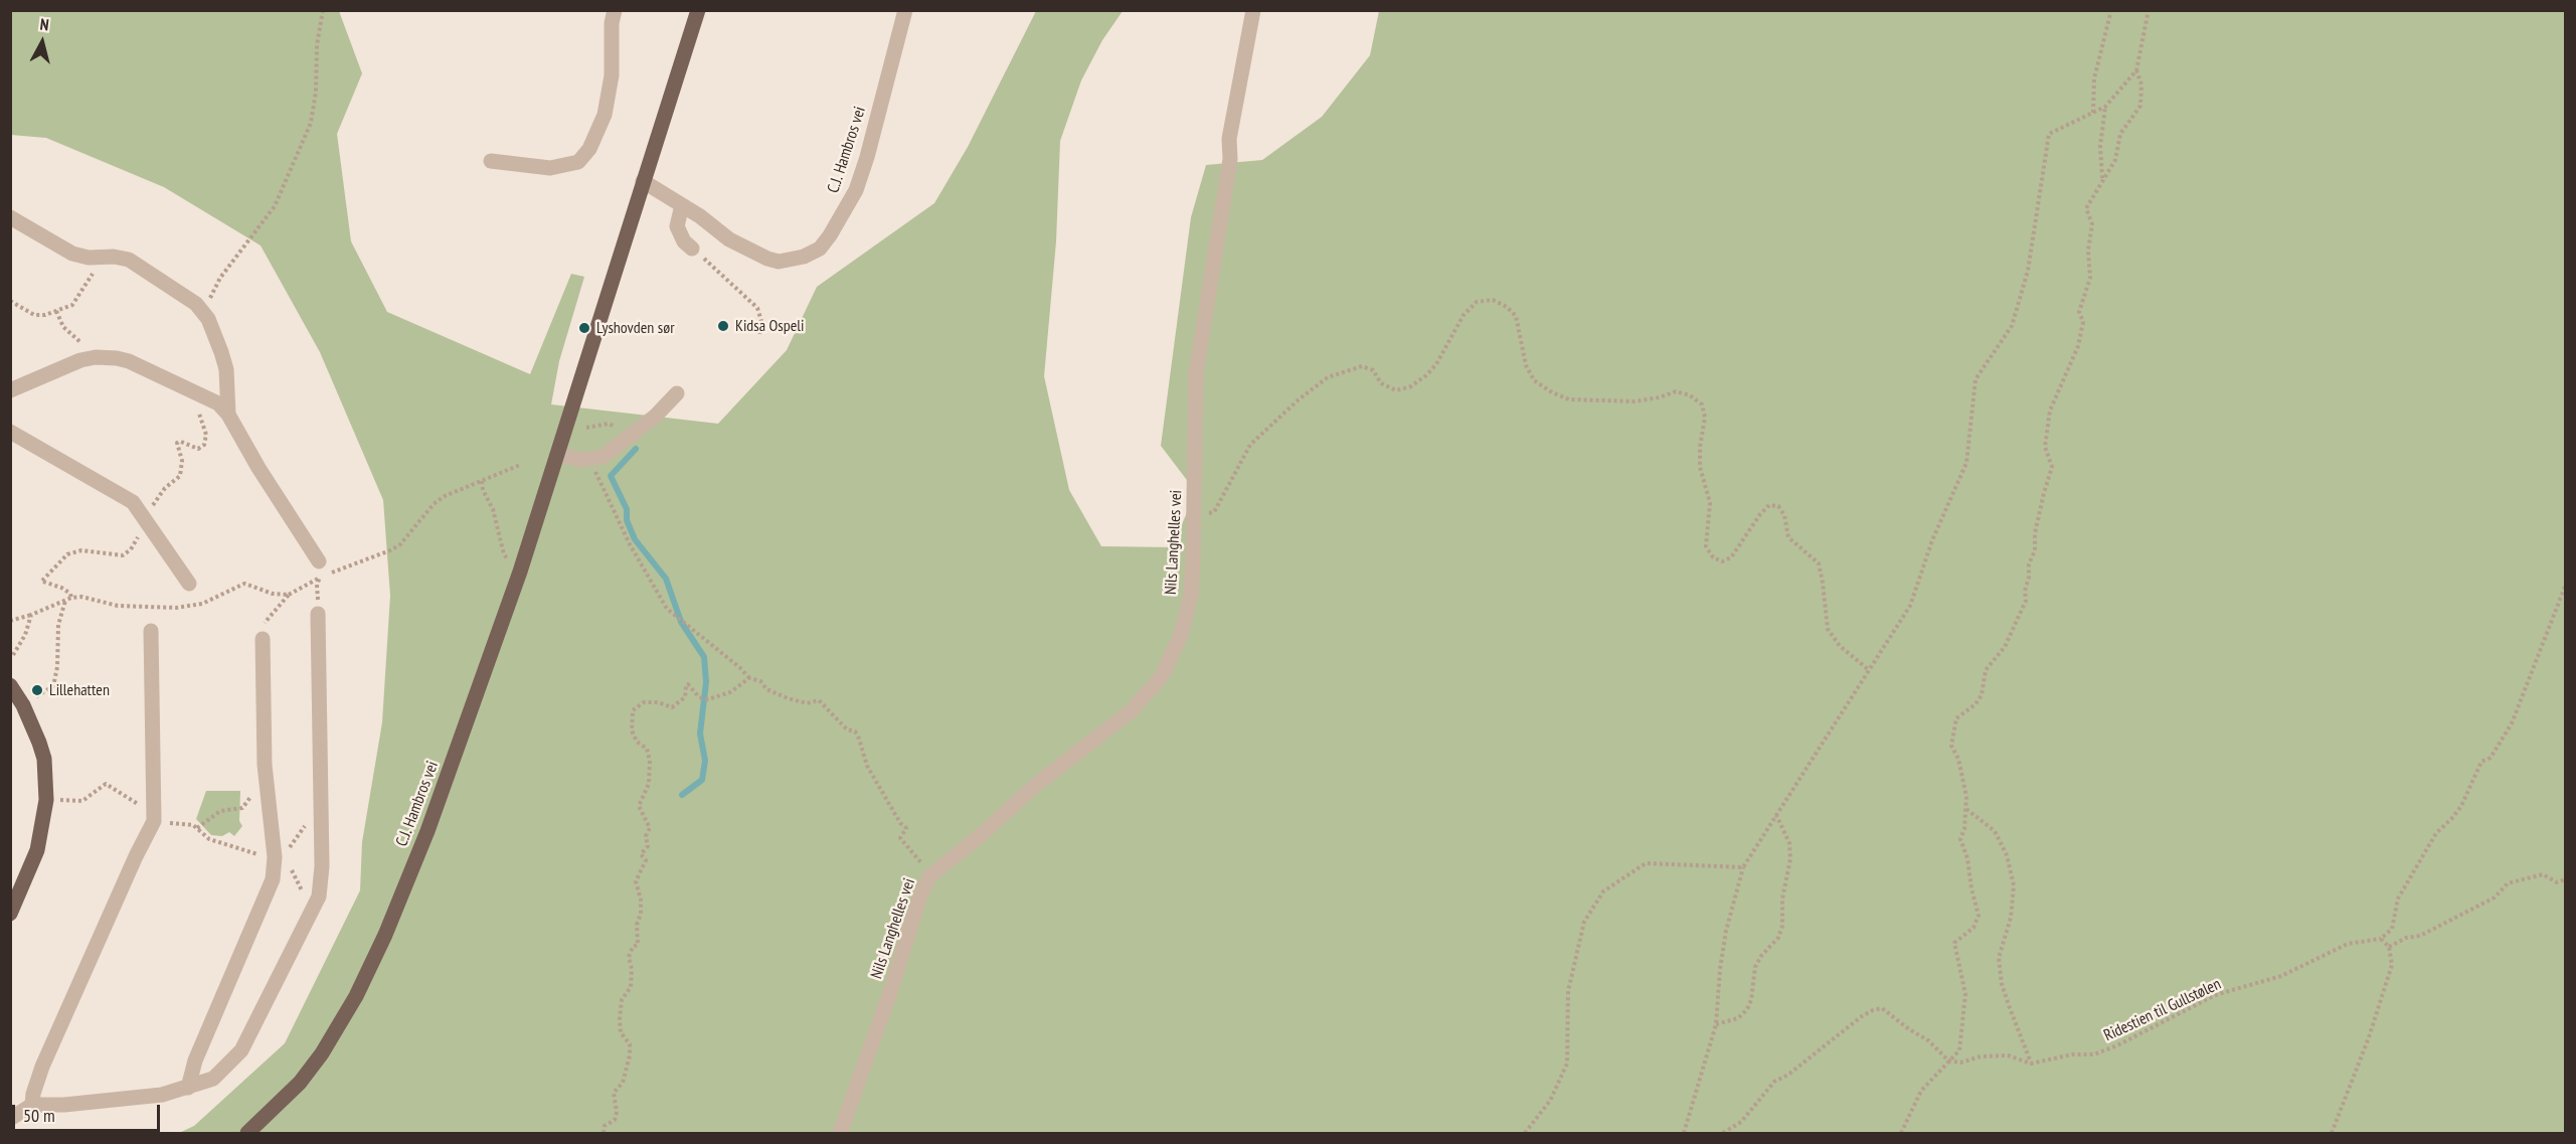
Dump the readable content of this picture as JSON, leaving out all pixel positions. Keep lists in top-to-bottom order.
{
  "streets": {
    "main road": ["C.J. Hambros vei"],
    "street": ["Nils Langhelles vei"],
    "path": ["Ridestien til Gullstølen"]
  },
  "places": ["Kidsa Ospeli", "Lyshovden sør", "Lillehatten"],
  "scale_bar": "50 m",
  "north": "top"
}
